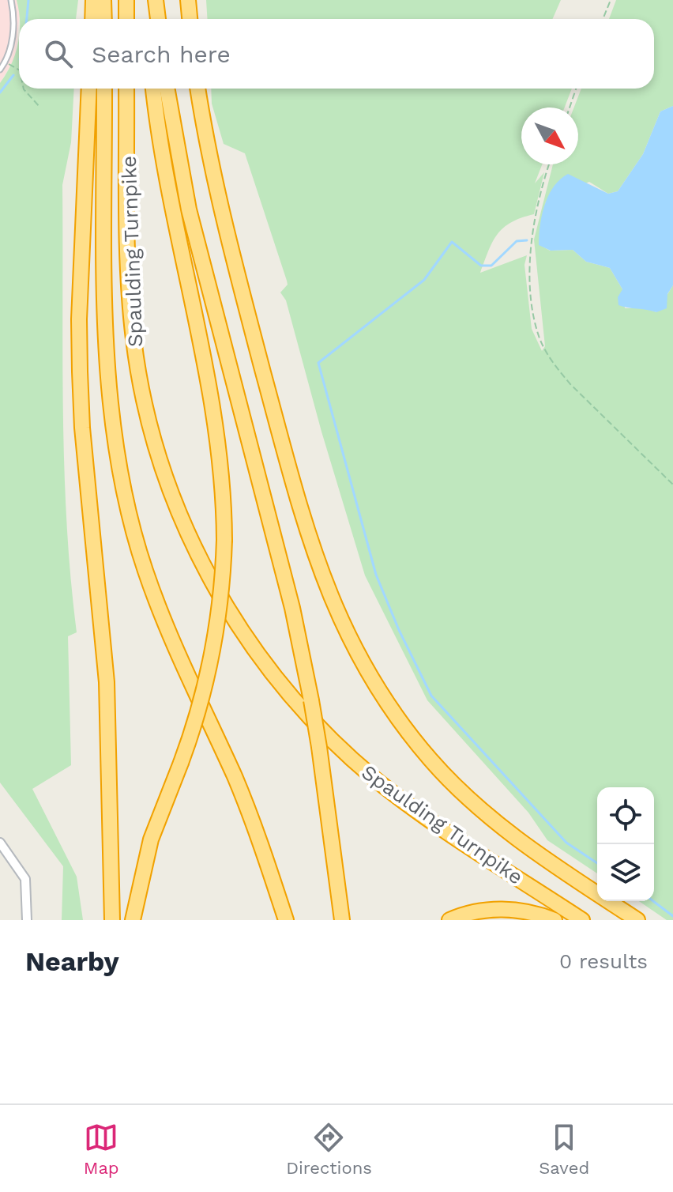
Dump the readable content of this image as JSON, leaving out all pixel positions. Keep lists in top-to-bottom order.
{
  "streets": {
    "highway": ["Spaulding Turnpike"]
  },
  "north": "bottom right",
  "page": {
    "search": "Search here",
    "heading": ["Nearby", "0 results"],
    "nav": ["Map", "Directions", "Saved"]
  }
}
